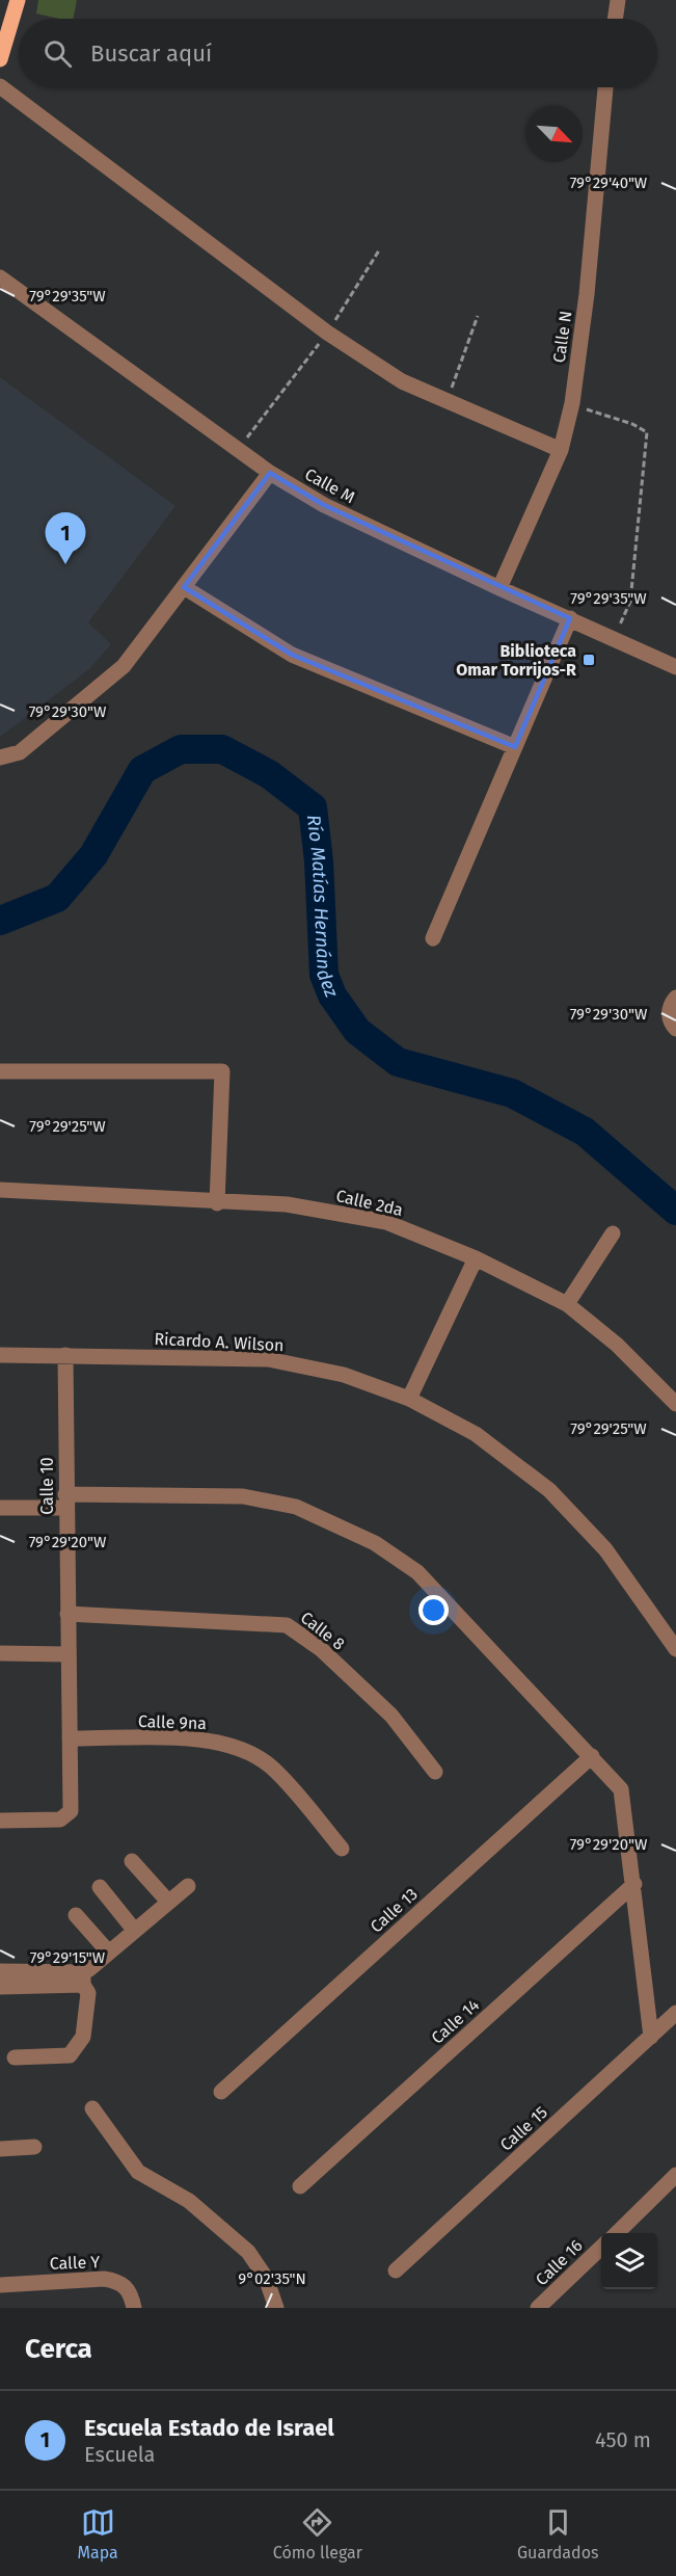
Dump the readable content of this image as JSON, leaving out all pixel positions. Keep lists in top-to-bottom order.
{
  "streets": {
    "street": [
      "Calle N",
      "Calle M",
      "Calle 2da",
      "Ricardo A. Wilson",
      "Calle 10",
      "Calle 8",
      "Calle 9na",
      "Calle 13",
      "Calle 14",
      "Calle 15",
      "Calle Y",
      "Calle 16"
    ]
  },
  "crossings": [
    ["Calle N", "Calle M"],
    ["Ricardo A. Wilson", "Calle 10"],
    ["Calle 10", "Calle 8"],
    ["Calle 10", "Calle 9na"]
  ],
  "water": ["Río Matías Hernández"],
  "places": {
    "transit": ["Biblioteca Omar Torrijos-R"]
  },
  "north": "bottom right",
  "page": {
    "search": "Buscar aquí",
    "pins": "1",
    "heading": "Cerca",
    "list": [
      {
        "mark": "1",
        "name": "Escuela Estado de Israel",
        "note": "Escuela",
        "value": "450 m"
      }
    ],
    "nav": ["Mapa", "Cómo llegar", "Guardados"]
  },
  "coordinates": [
    "79°29'40\"W",
    "79°29'35\"W",
    "79°29'30\"W",
    "79°29'25\"W",
    "79°29'20\"W",
    "79°29'15\"W",
    "9°02'35\"N"
  ]
}
